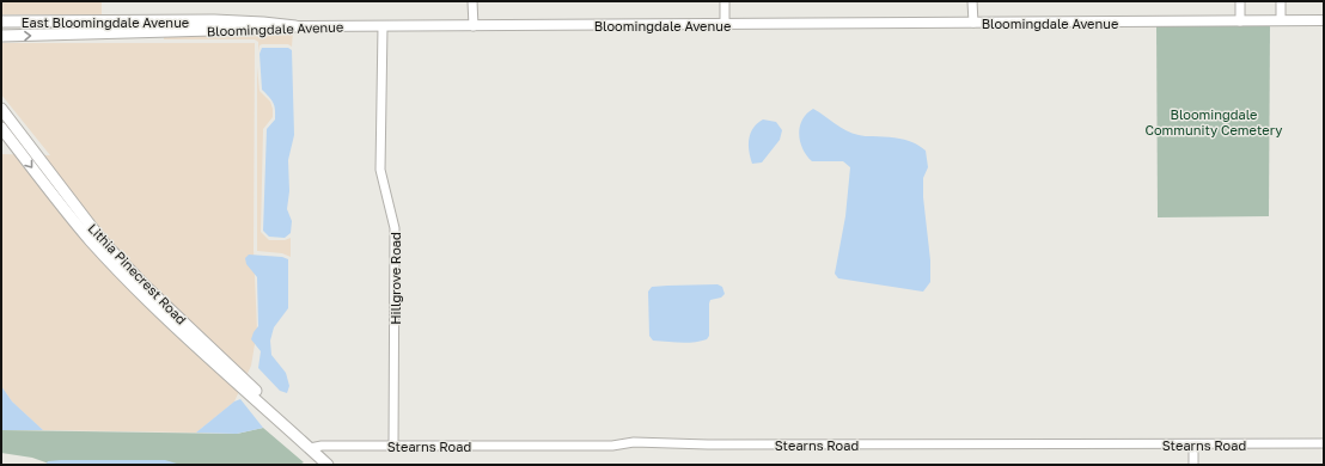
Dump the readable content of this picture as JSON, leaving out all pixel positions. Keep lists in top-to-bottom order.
{
  "streets": {
    "main road": ["East Bloomingdale Avenue", "Bloomingdale Avenue", "Lithia Pinecrest Road"],
    "street": ["Hillgrove Road", "Stearns Road"]
  },
  "crossings": [
    ["East Bloomingdale Avenue", "Bloomingdale Avenue"],
    ["Bloomingdale Avenue", "Hillgrove Road"],
    ["Lithia Pinecrest Road", "Stearns Road"],
    ["Hillgrove Road", "Stearns Road"]
  ],
  "parks": ["Bloomingdale Community Cemetery"]
}
